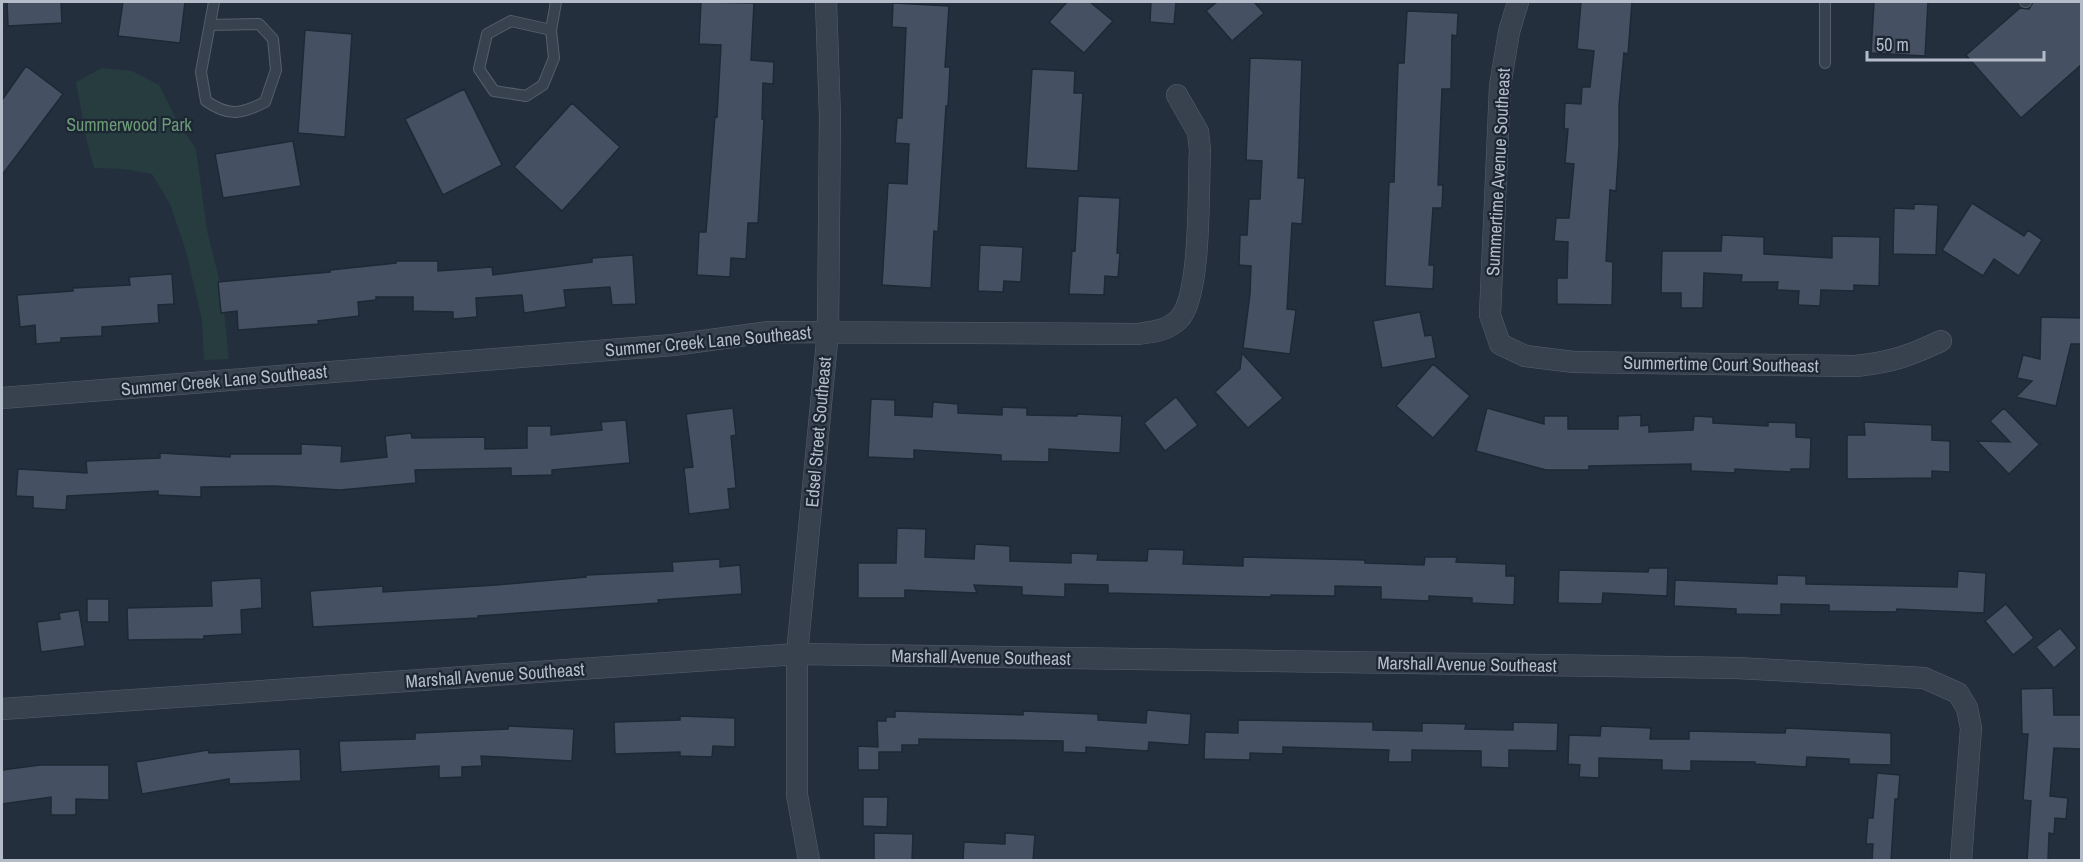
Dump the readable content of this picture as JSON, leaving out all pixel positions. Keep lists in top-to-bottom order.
{
  "streets": {
    "street": [
      "Summertime Avenue Southeast",
      "Summer Creek Lane Southeast",
      "Summertime Court Southeast",
      "Edsel Street Southeast",
      "Marshall Avenue Southeast"
    ]
  },
  "crossings": [
    ["Summertime Avenue Southeast", "Summertime Court Southeast"],
    ["Summer Creek Lane Southeast", "Edsel Street Southeast"],
    ["Edsel Street Southeast", "Marshall Avenue Southeast"]
  ],
  "parks": ["Summerwood Park"],
  "scale_bar": "50 m"
}
